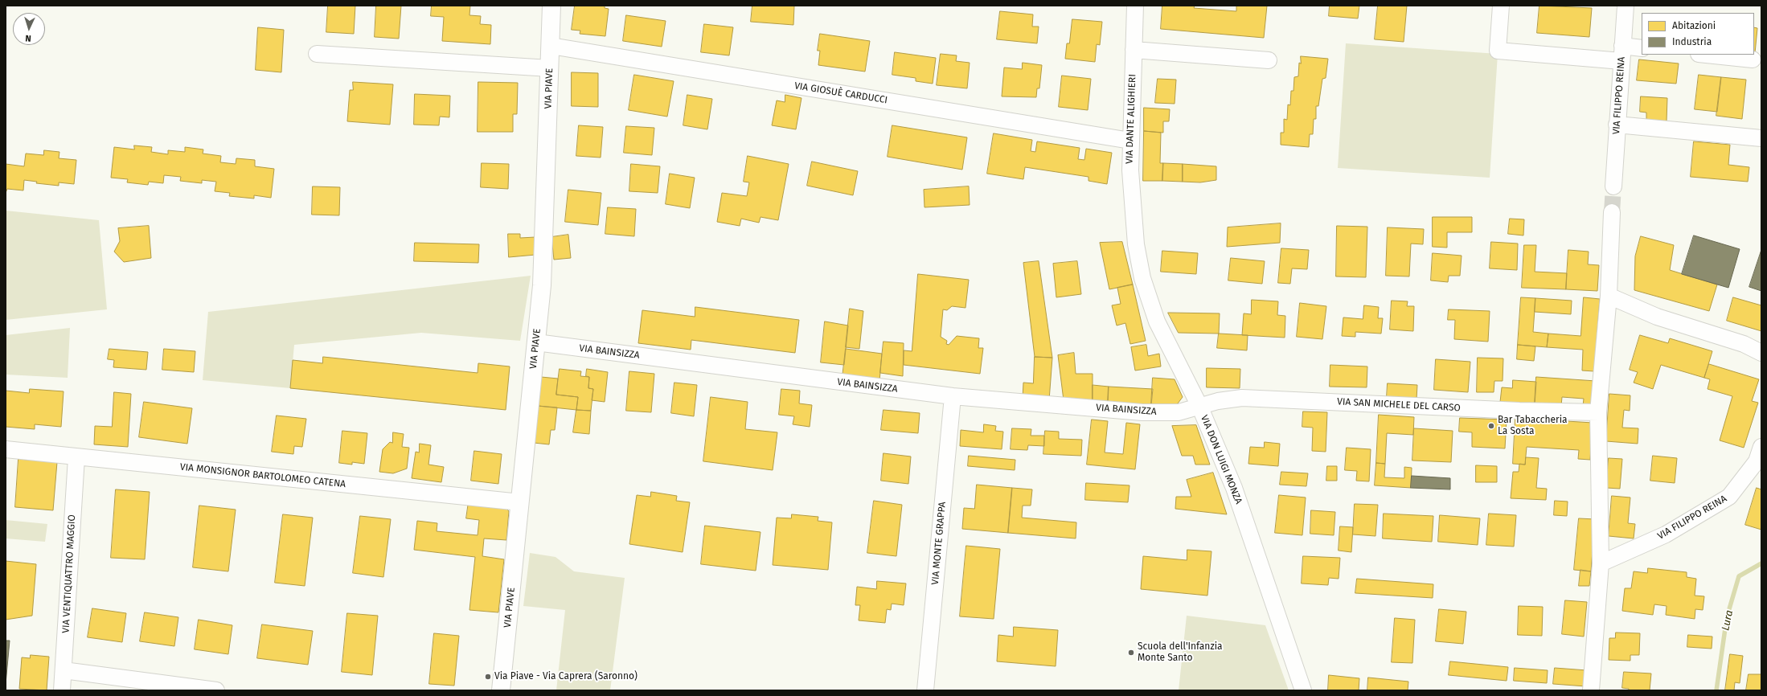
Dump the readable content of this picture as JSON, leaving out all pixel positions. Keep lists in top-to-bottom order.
{
  "streets": {
    "street": [
      "VIA PIAVE",
      "VIA GIOSUÈ CARDUCCI",
      "VIA FILIPPO REINA",
      "VIA DANTE ALIGHIERI",
      "VIA BAINSIZZA",
      "VIA SAN MICHELE DEL CARSO",
      "VIA DON LUIGI MONZA",
      "VIA MONSIGNOR BARTOLOMEO CATENA",
      "VIA MONTE GRAPPA",
      "VIA VENTIQUATTRO MAGGIO"
    ]
  },
  "crossings": [
    ["VIA PIAVE", "VIA GIOSUÈ CARDUCCI"],
    ["VIA PIAVE", "VIA BAINSIZZA"],
    ["VIA PIAVE", "VIA MONSIGNOR BARTOLOMEO CATENA"],
    ["VIA GIOSUÈ CARDUCCI", "VIA DANTE ALIGHIERI"],
    ["VIA DANTE ALIGHIERI", "VIA DON LUIGI MONZA"],
    ["VIA BAINSIZZA", "VIA SAN MICHELE DEL CARSO"],
    ["VIA BAINSIZZA", "VIA DON LUIGI MONZA"],
    ["VIA BAINSIZZA", "VIA MONTE GRAPPA"],
    ["VIA SAN MICHELE DEL CARSO", "VIA DON LUIGI MONZA"],
    ["VIA MONSIGNOR BARTOLOMEO CATENA", "VIA VENTIQUATTRO MAGGIO"]
  ],
  "water": ["Lura"],
  "places": ["Bar Tabaccheria La Sosta", "Scuola dell'Infanzia Monte Santo", "Via Piave - Via Caprera (Saronno)"],
  "legend": ["Abitazioni", "Industria"],
  "north": "bottom"
}
